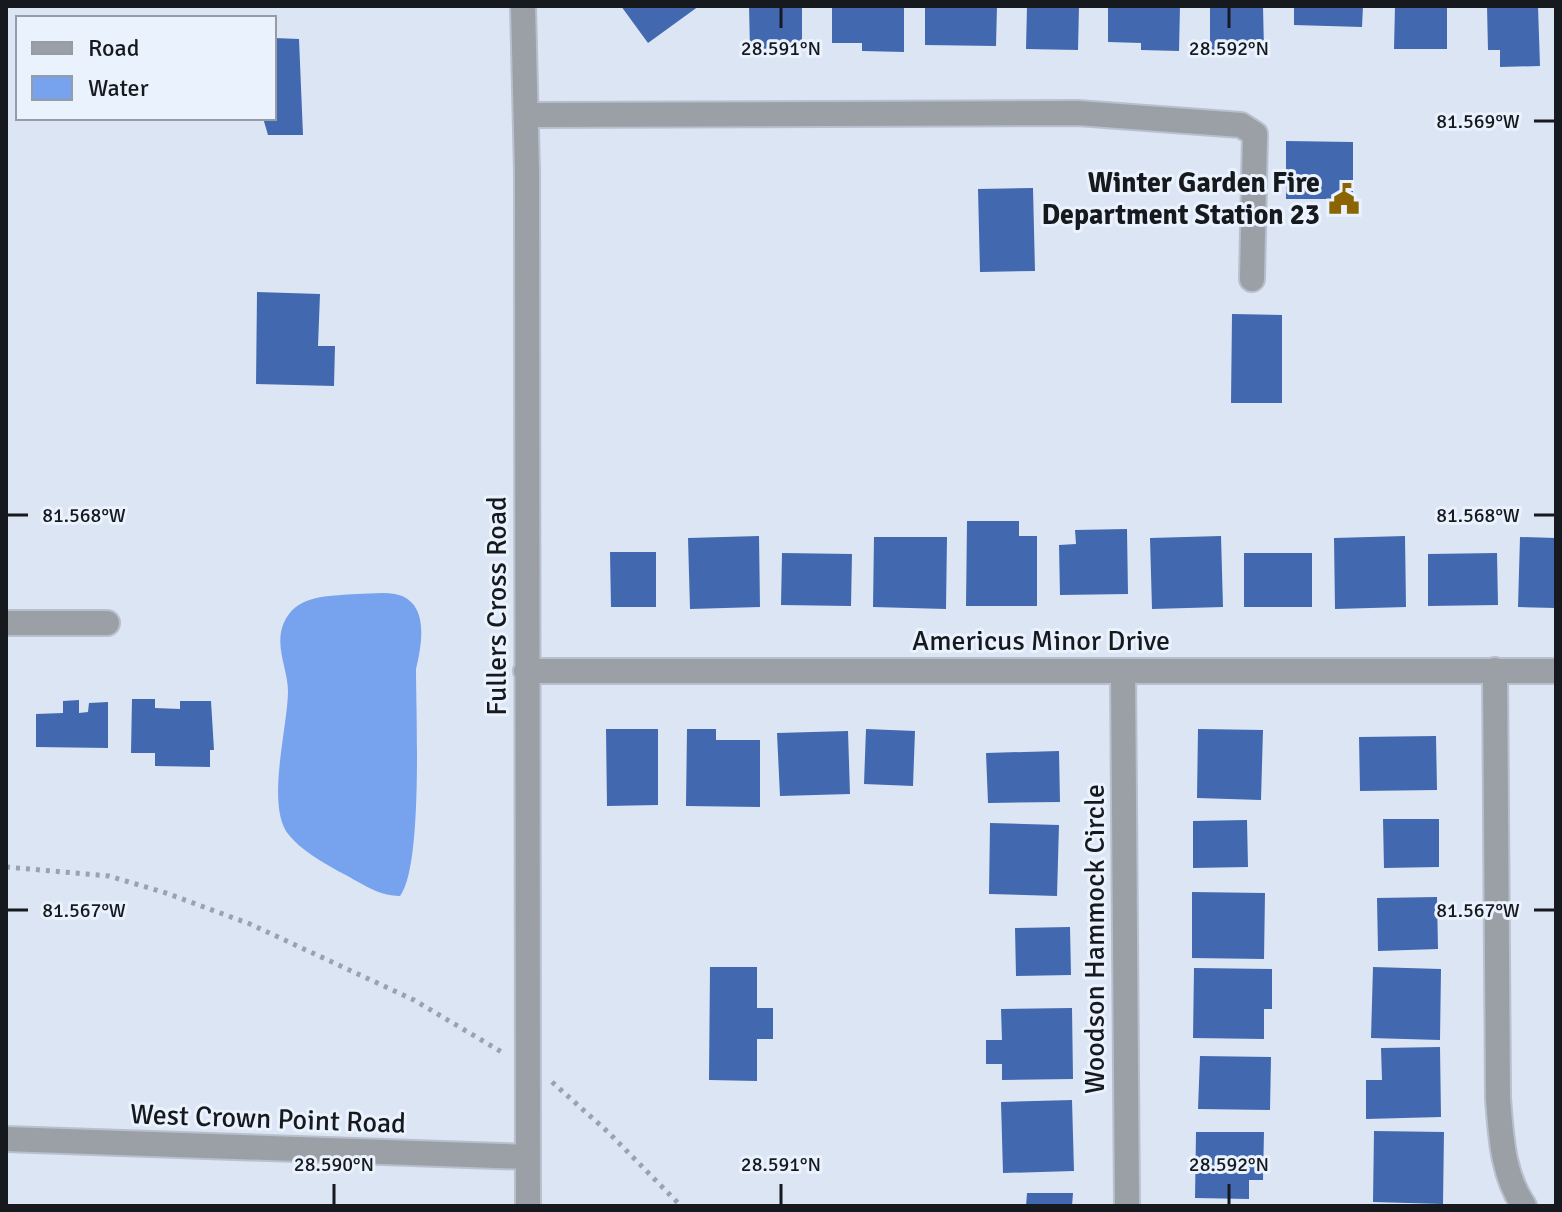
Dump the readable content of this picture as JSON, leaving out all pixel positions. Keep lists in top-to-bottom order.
{
  "streets": {
    "street": [
      "Fullers Cross Road",
      "Americus Minor Drive",
      "Woodson Hammock Circle",
      "West Crown Point Road"
    ]
  },
  "crossings": [
    ["Fullers Cross Road", "Americus Minor Drive"],
    ["Fullers Cross Road", "West Crown Point Road"],
    ["Americus Minor Drive", "Woodson Hammock Circle"]
  ],
  "places": {
    "public building": ["Winter Garden Fire Department Station 23"]
  },
  "legend": ["Road", "Water"],
  "coordinates": [
    "28.591°N",
    "28.592°N",
    "81.569°W",
    "81.568°W",
    "81.567°W",
    "28.590°N"
  ]
}
